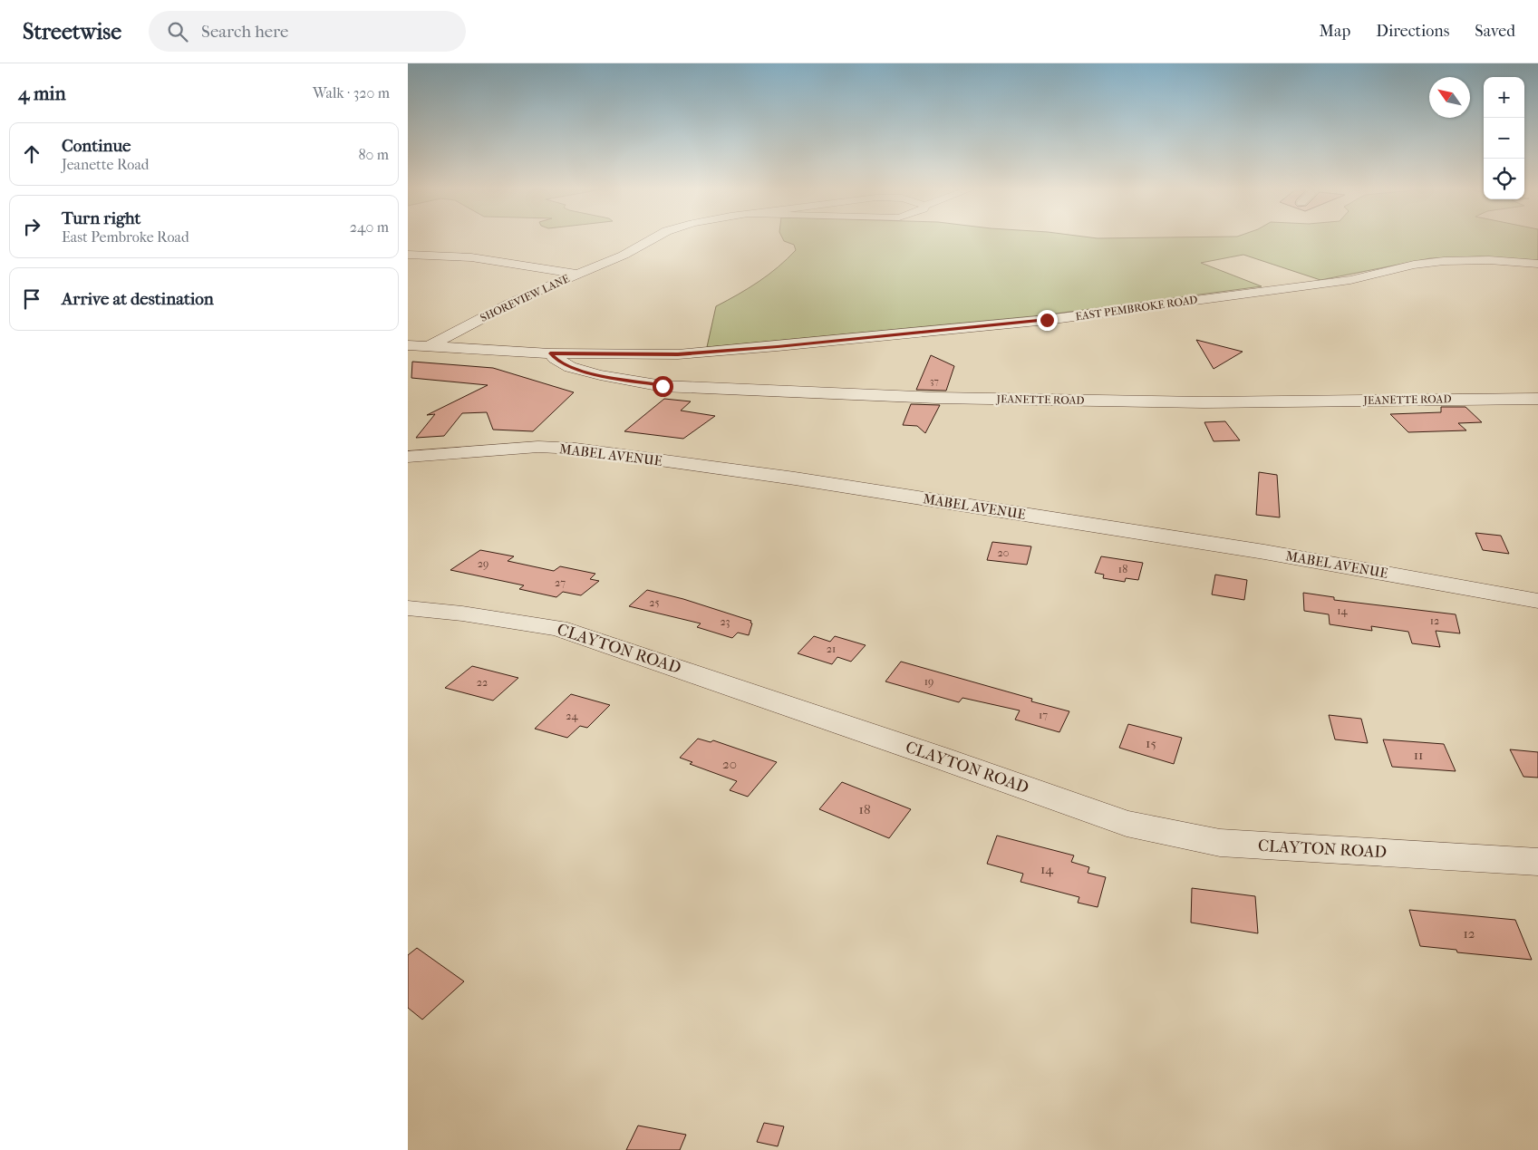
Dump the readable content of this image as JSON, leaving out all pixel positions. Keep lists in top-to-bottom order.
{
  "streets": {
    "street": [
      "SHOREVIEW LANE",
      "EAST PEMBROKE ROAD",
      "JEANETTE ROAD",
      "MABEL AVENUE",
      "CLAYTON ROAD"
    ]
  },
  "crossings": [
    ["SHOREVIEW LANE", "EAST PEMBROKE ROAD"],
    ["EAST PEMBROKE ROAD", "JEANETTE ROAD"]
  ],
  "house_numbers": [
    "37",
    "20",
    "29",
    "18",
    "27",
    "25",
    "14",
    "12",
    "23",
    "21",
    "19",
    "22",
    "17",
    "24",
    "15",
    "11",
    "20",
    "18",
    "14",
    "12"
  ],
  "north": "top left",
  "page": {
    "header": "Streetwise",
    "search": "Search here",
    "nav": ["Map", "Directions", "Saved"],
    "heading": ["4 min", "Walk · 320 m"],
    "map_buttons": ["+", "−"],
    "list": [
      ["Continue", "Jeanette Road", "80 m"],
      ["Turn right", "East Pembroke Road", "240 m"],
      "Arrive at destination"
    ]
  }
}
